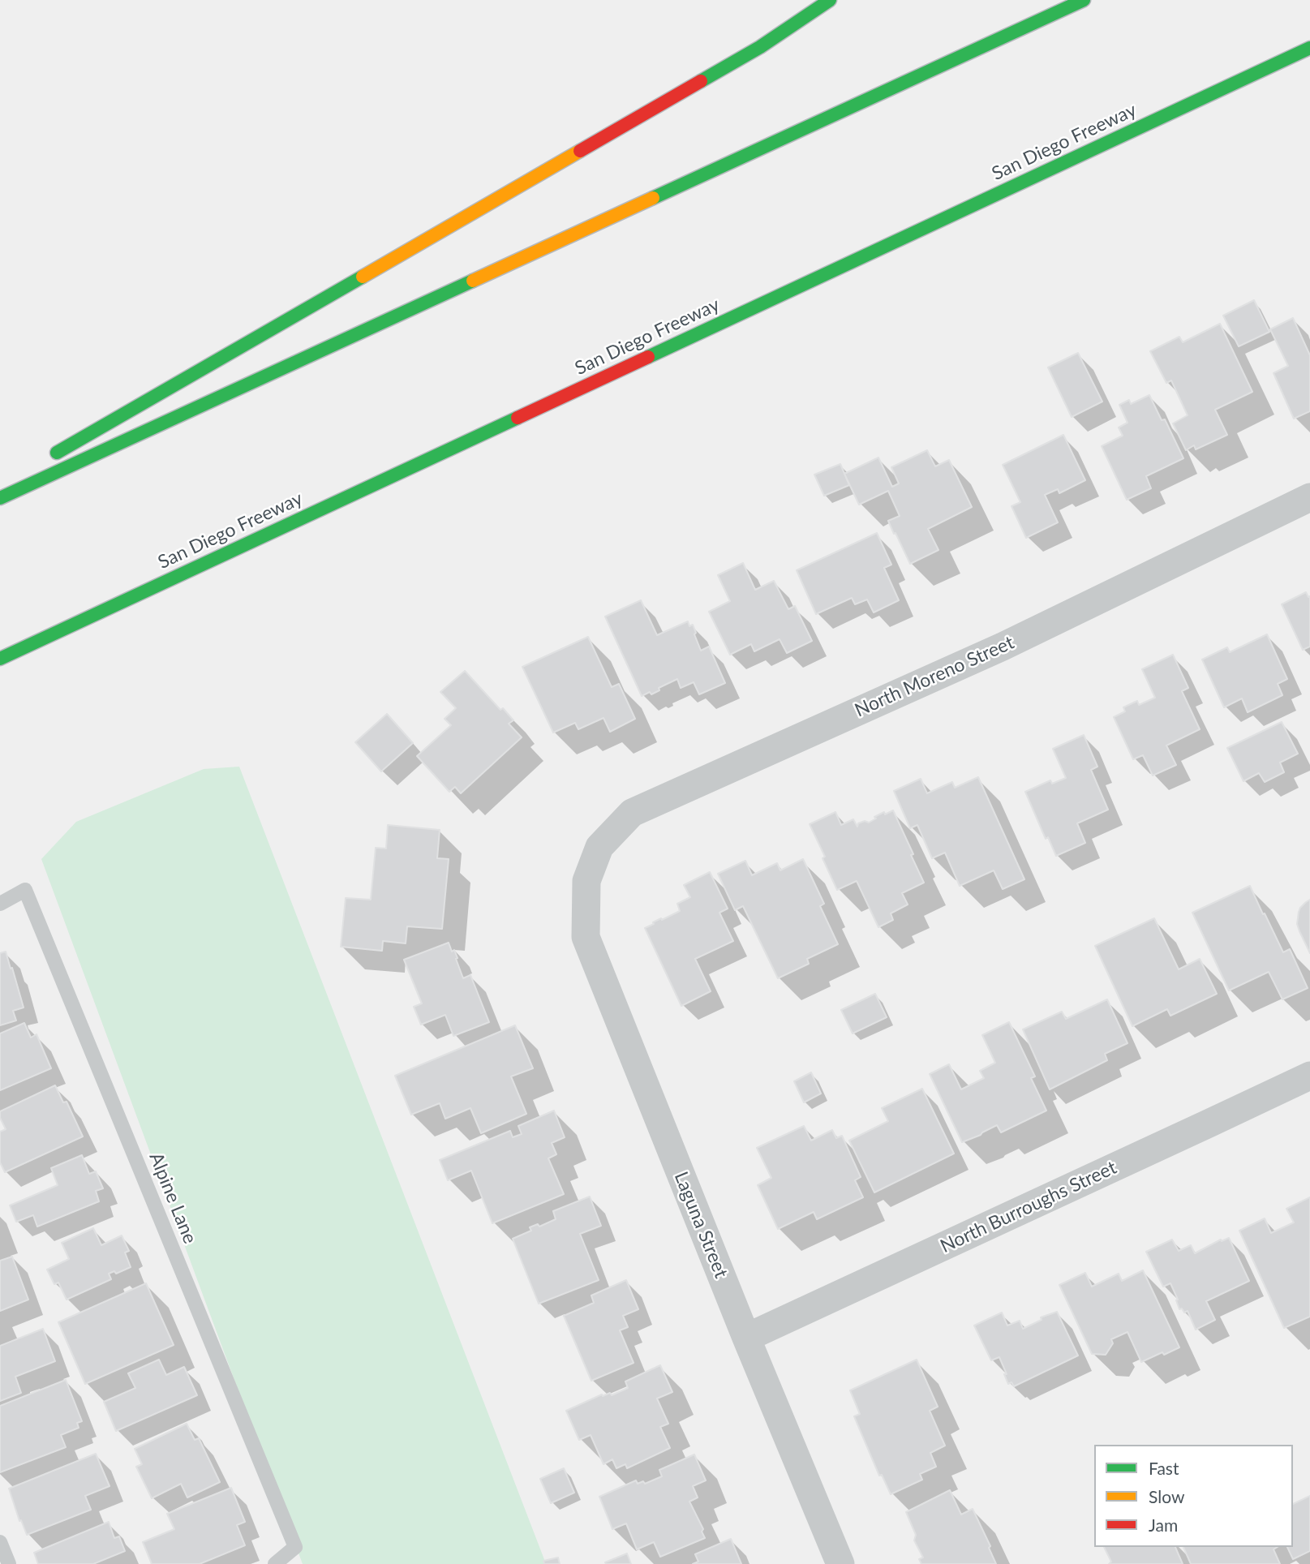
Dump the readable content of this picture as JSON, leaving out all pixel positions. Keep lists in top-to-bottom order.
{
  "streets": {
    "highway": ["San Diego Freeway"],
    "street": ["North Moreno Street", "North Burroughs Street", "Laguna Street"],
    "lane": ["Alpine Lane"]
  },
  "crossings": [
    ["North Moreno Street", "Laguna Street"],
    ["North Burroughs Street", "Laguna Street"]
  ],
  "legend": ["Fast", "Slow", "Jam"]
}
